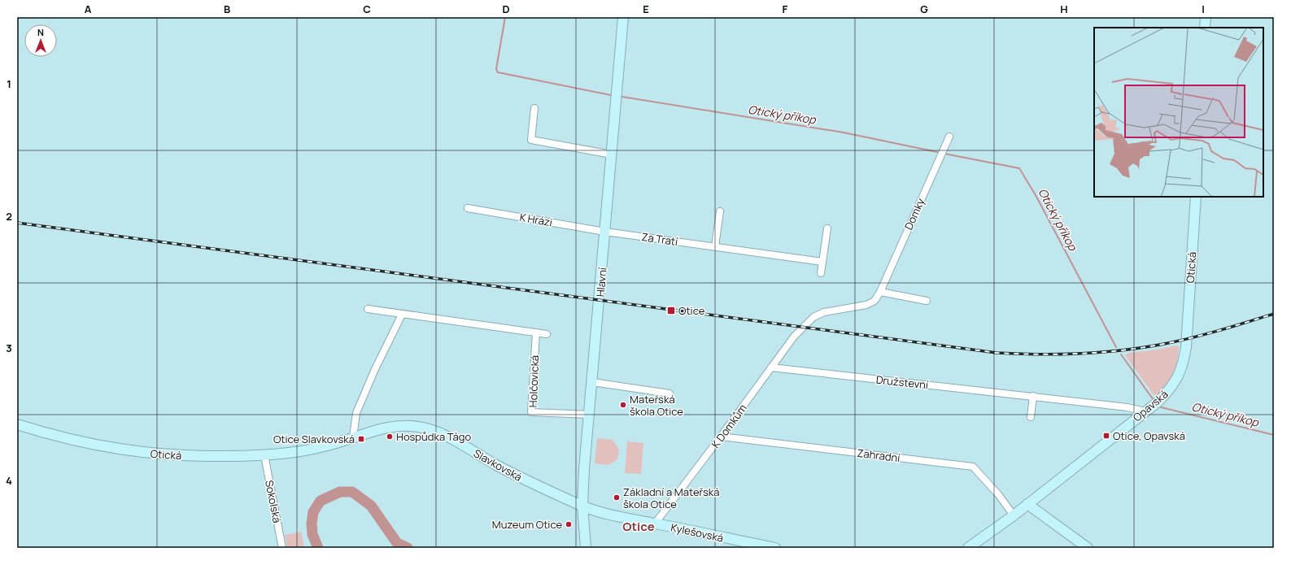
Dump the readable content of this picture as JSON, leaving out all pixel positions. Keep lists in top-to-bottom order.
{
  "streets": {
    "main road": [
      "Otická",
      "Hlavní",
      "Opavská",
      "Slavkovská",
      "Kylešovská"
    ],
    "street": [
      "Domky",
      "K Hrázi",
      "Za Tratí",
      "Holčovická",
      "Družstevní",
      "K Domkům",
      "Zahradní",
      "Sokolská"
    ]
  },
  "crossings": [
    ["Domky", "K Domkům"],
    ["K Hrázi", "Za Tratí"],
    ["K Hrázi", "Hlavní"],
    ["Za Tratí", "Hlavní"],
    ["Otická", "Opavská"],
    ["Otická", "Slavkovská"],
    ["Otická", "Sokolská"],
    ["Hlavní", "Holčovická"],
    ["Hlavní", "Slavkovská"],
    ["Hlavní", "Kylešovská"],
    ["Družstevní", "Opavská"],
    ["Družstevní", "K Domkům"],
    ["K Domkům", "Zahradní"],
    ["K Domkům", "Kylešovská"],
    ["Slavkovská", "Kylešovská"]
  ],
  "districts": ["Otice"],
  "water": ["Otický příkop"],
  "places": {
    "transit": ["Otice", "Otice, Opavská", "Otice Slavkovská"],
    "other": [
      "Mateřská škola Otice",
      "Hospůdka Tágo",
      "Základní a Mateřská škola Otice",
      "Muzeum Otice"
    ]
  },
  "north": "top",
  "grid": {
    "columns": [
      "A",
      "B",
      "C",
      "D",
      "E",
      "F",
      "G",
      "H",
      "I"
    ],
    "rows": [
      "1",
      "2",
      "3",
      "4"
    ]
  }
}
